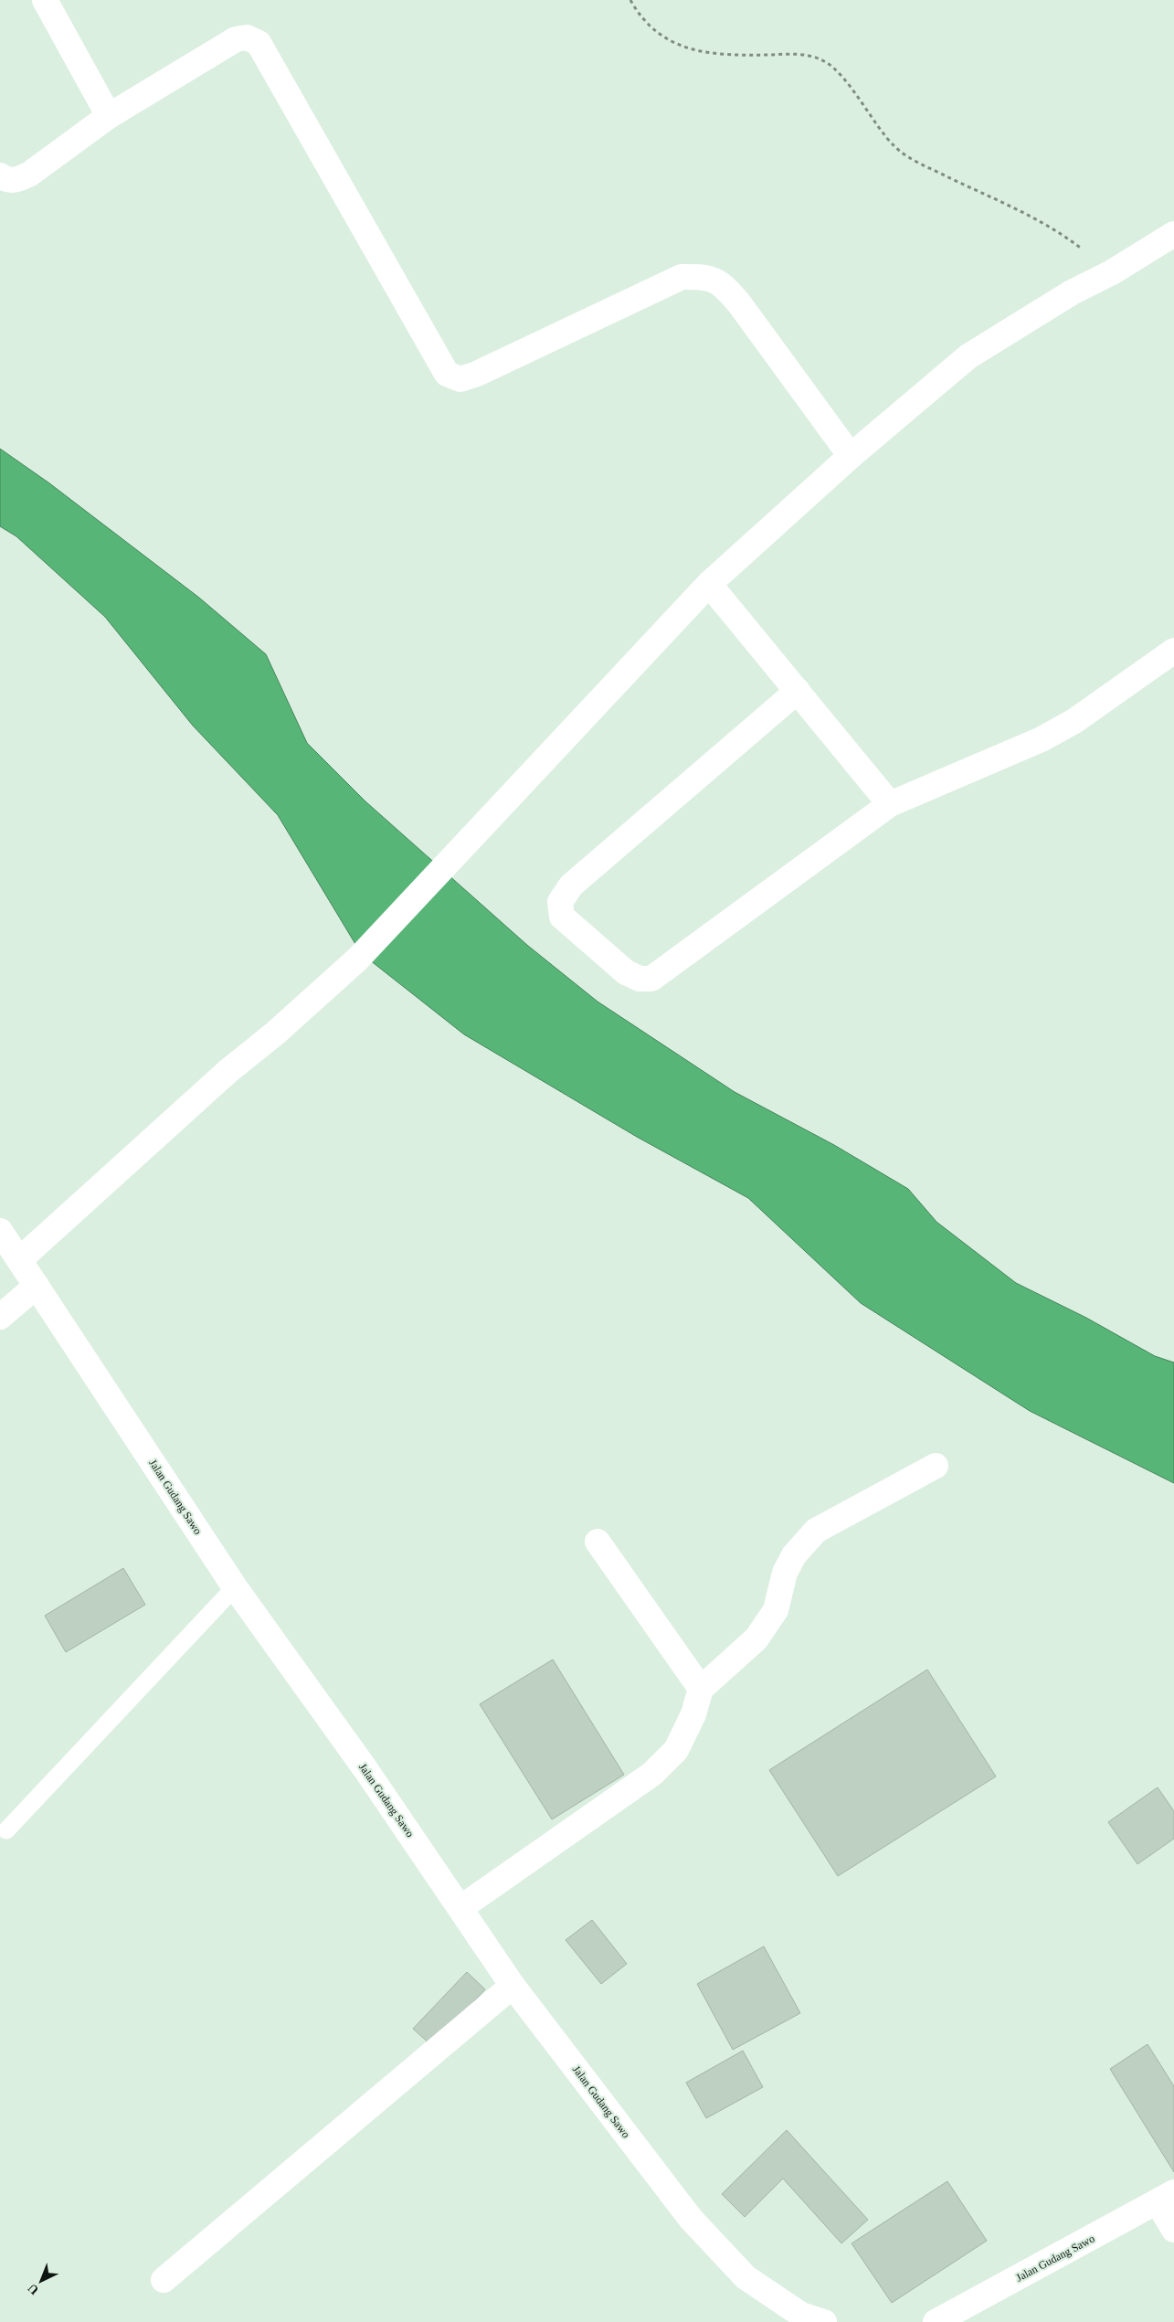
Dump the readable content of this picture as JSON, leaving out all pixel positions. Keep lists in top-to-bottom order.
{
  "streets": {
    "street": ["Jalan Gudang Sawo"]
  },
  "north": "bottom left"
}
